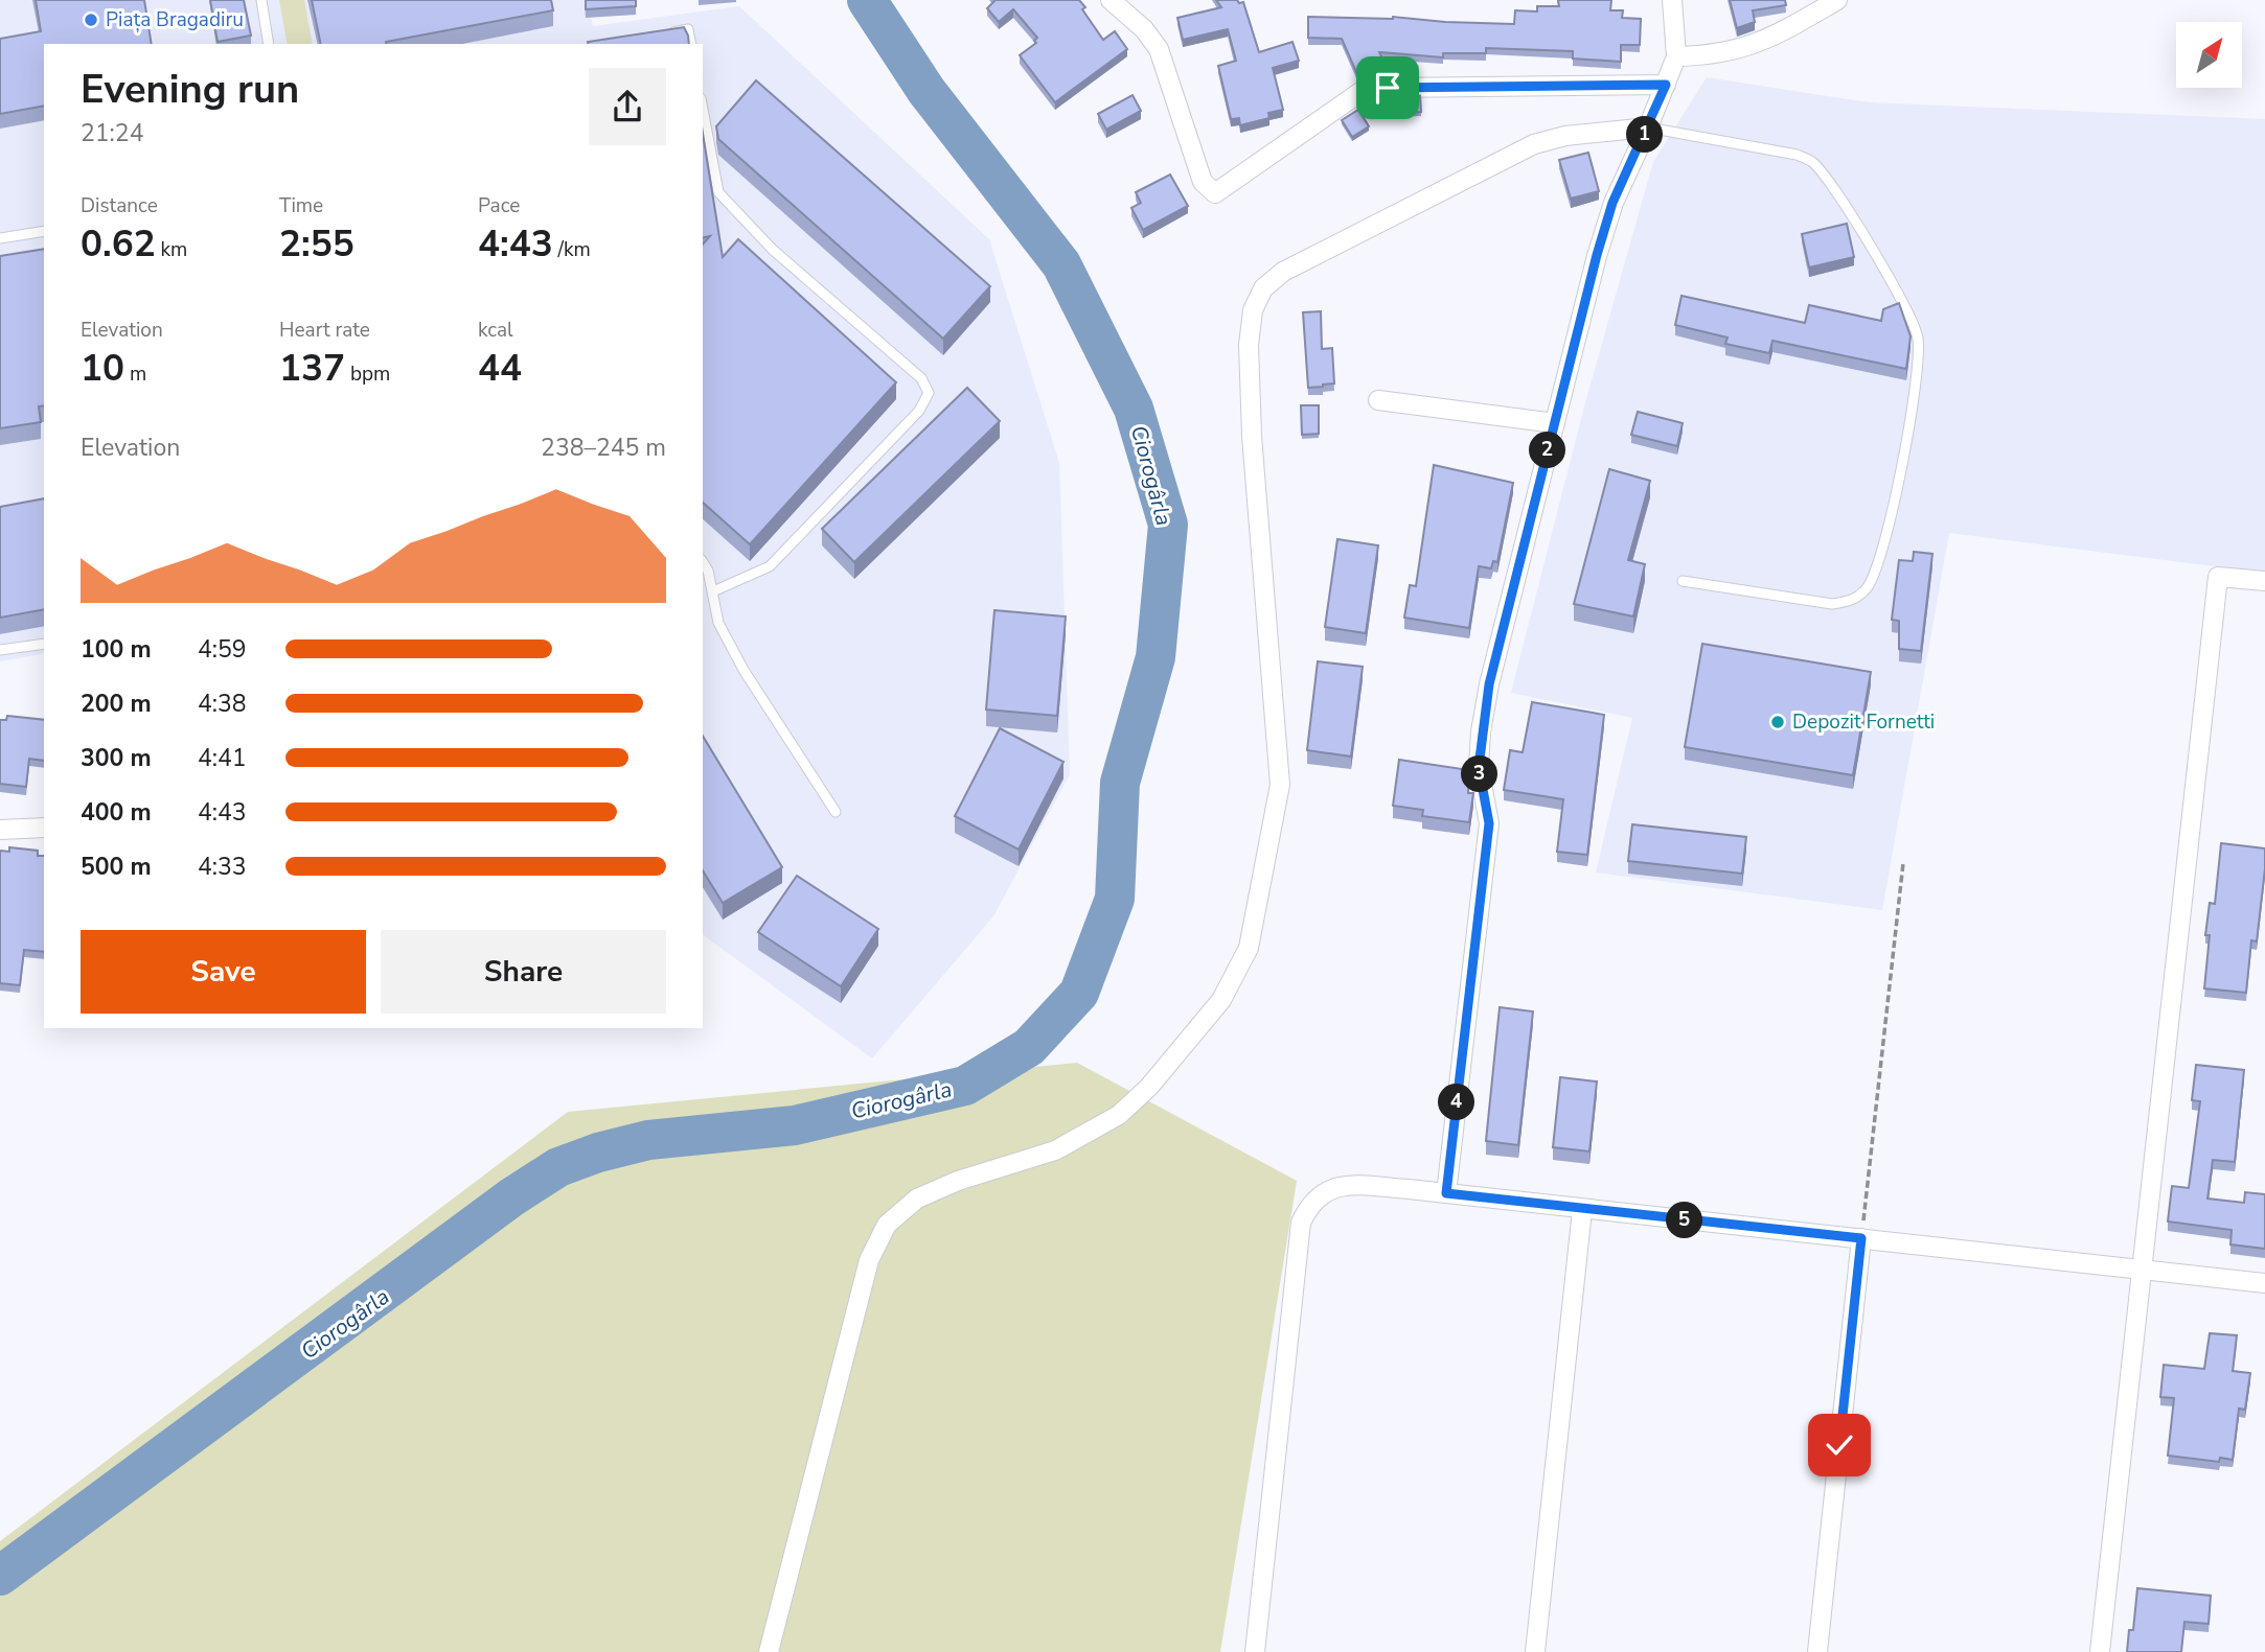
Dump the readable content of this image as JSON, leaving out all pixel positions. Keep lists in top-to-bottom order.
{
  "water": ["Ciorogârla"],
  "places": ["Piața Bragadiru", "Depozit Fornetti"],
  "north": "top right",
  "page": {
    "heading": ["Evening run", "21:24"],
    "pins": [
      "1",
      "2",
      "3",
      "4",
      "5"
    ],
    "stats": [
      ["Distance", "0.62 km"],
      ["Time", "2:55"],
      ["Pace", "4:43 /km"],
      ["Elevation", "10 m"],
      ["Heart rate", "137 bpm"],
      ["kcal", "44"]
    ],
    "chart": ["Elevation", "238–245 m"],
    "list": [
      {
        "name": "100 m",
        "note": "4:59"
      },
      {
        "name": "200 m",
        "note": "4:38"
      },
      {
        "name": "300 m",
        "note": "4:41"
      },
      {
        "name": "400 m",
        "note": "4:43"
      },
      {
        "name": "500 m",
        "note": "4:33"
      }
    ],
    "buttons": ["Save", "Share"]
  }
}
